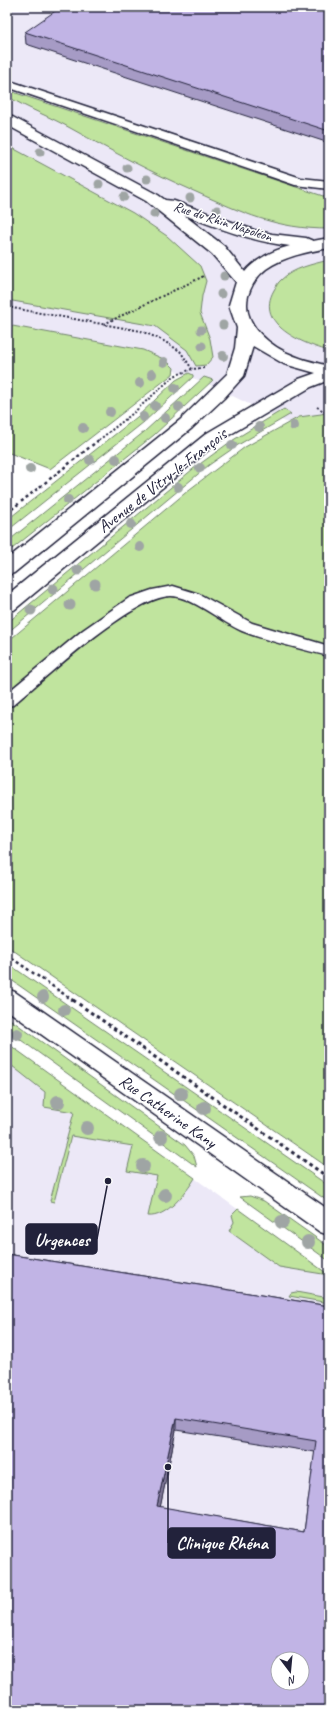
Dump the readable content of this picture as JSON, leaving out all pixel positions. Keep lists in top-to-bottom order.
{
  "streets": {
    "main road": ["Rue du Rhin Napoléon", "Avenue de Vitry-le-François", "Rue Catherine Kany"]
  },
  "places": ["Urgences", "Clinique Rhéna"],
  "north": "bottom"
}
